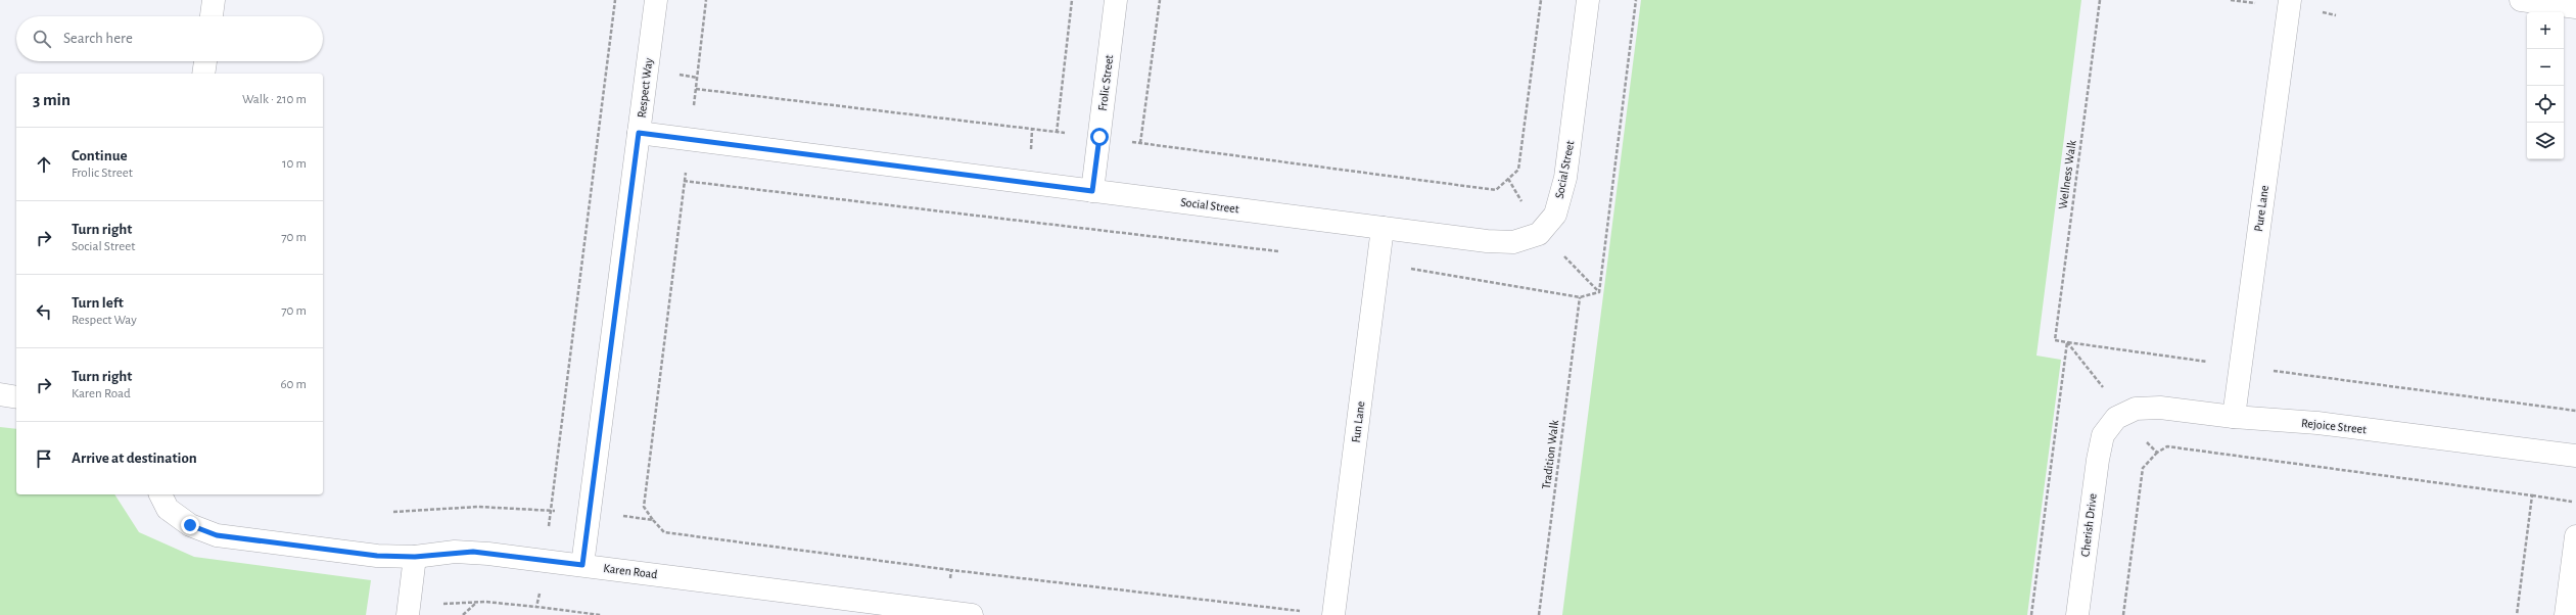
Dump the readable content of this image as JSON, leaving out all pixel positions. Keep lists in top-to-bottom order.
{
  "streets": {
    "street": [
      "Frolic Street",
      "Respect Way",
      "Social Street",
      "Pure Lane",
      "Fun Lane",
      "Rejoice Street",
      "Cherish Drive",
      "Karen Road"
    ],
    "path": ["Wellness Walk", "Tradition Walk"]
  },
  "crossings": [
    ["Frolic Street", "Social Street"],
    ["Respect Way", "Social Street"],
    ["Respect Way", "Karen Road"],
    ["Social Street", "Fun Lane"],
    ["Pure Lane", "Rejoice Street"],
    ["Rejoice Street", "Cherish Drive"]
  ],
  "page": {
    "map_buttons": ["+", "−"],
    "search": "Search here",
    "heading": ["3 min", "Walk · 210 m"],
    "list": [
      ["Continue", "Frolic Street", "10 m"],
      ["Turn right", "Social Street", "70 m"],
      ["Turn left", "Respect Way", "70 m"],
      ["Turn right", "Karen Road", "60 m"],
      "Arrive at destination"
    ]
  }
}
